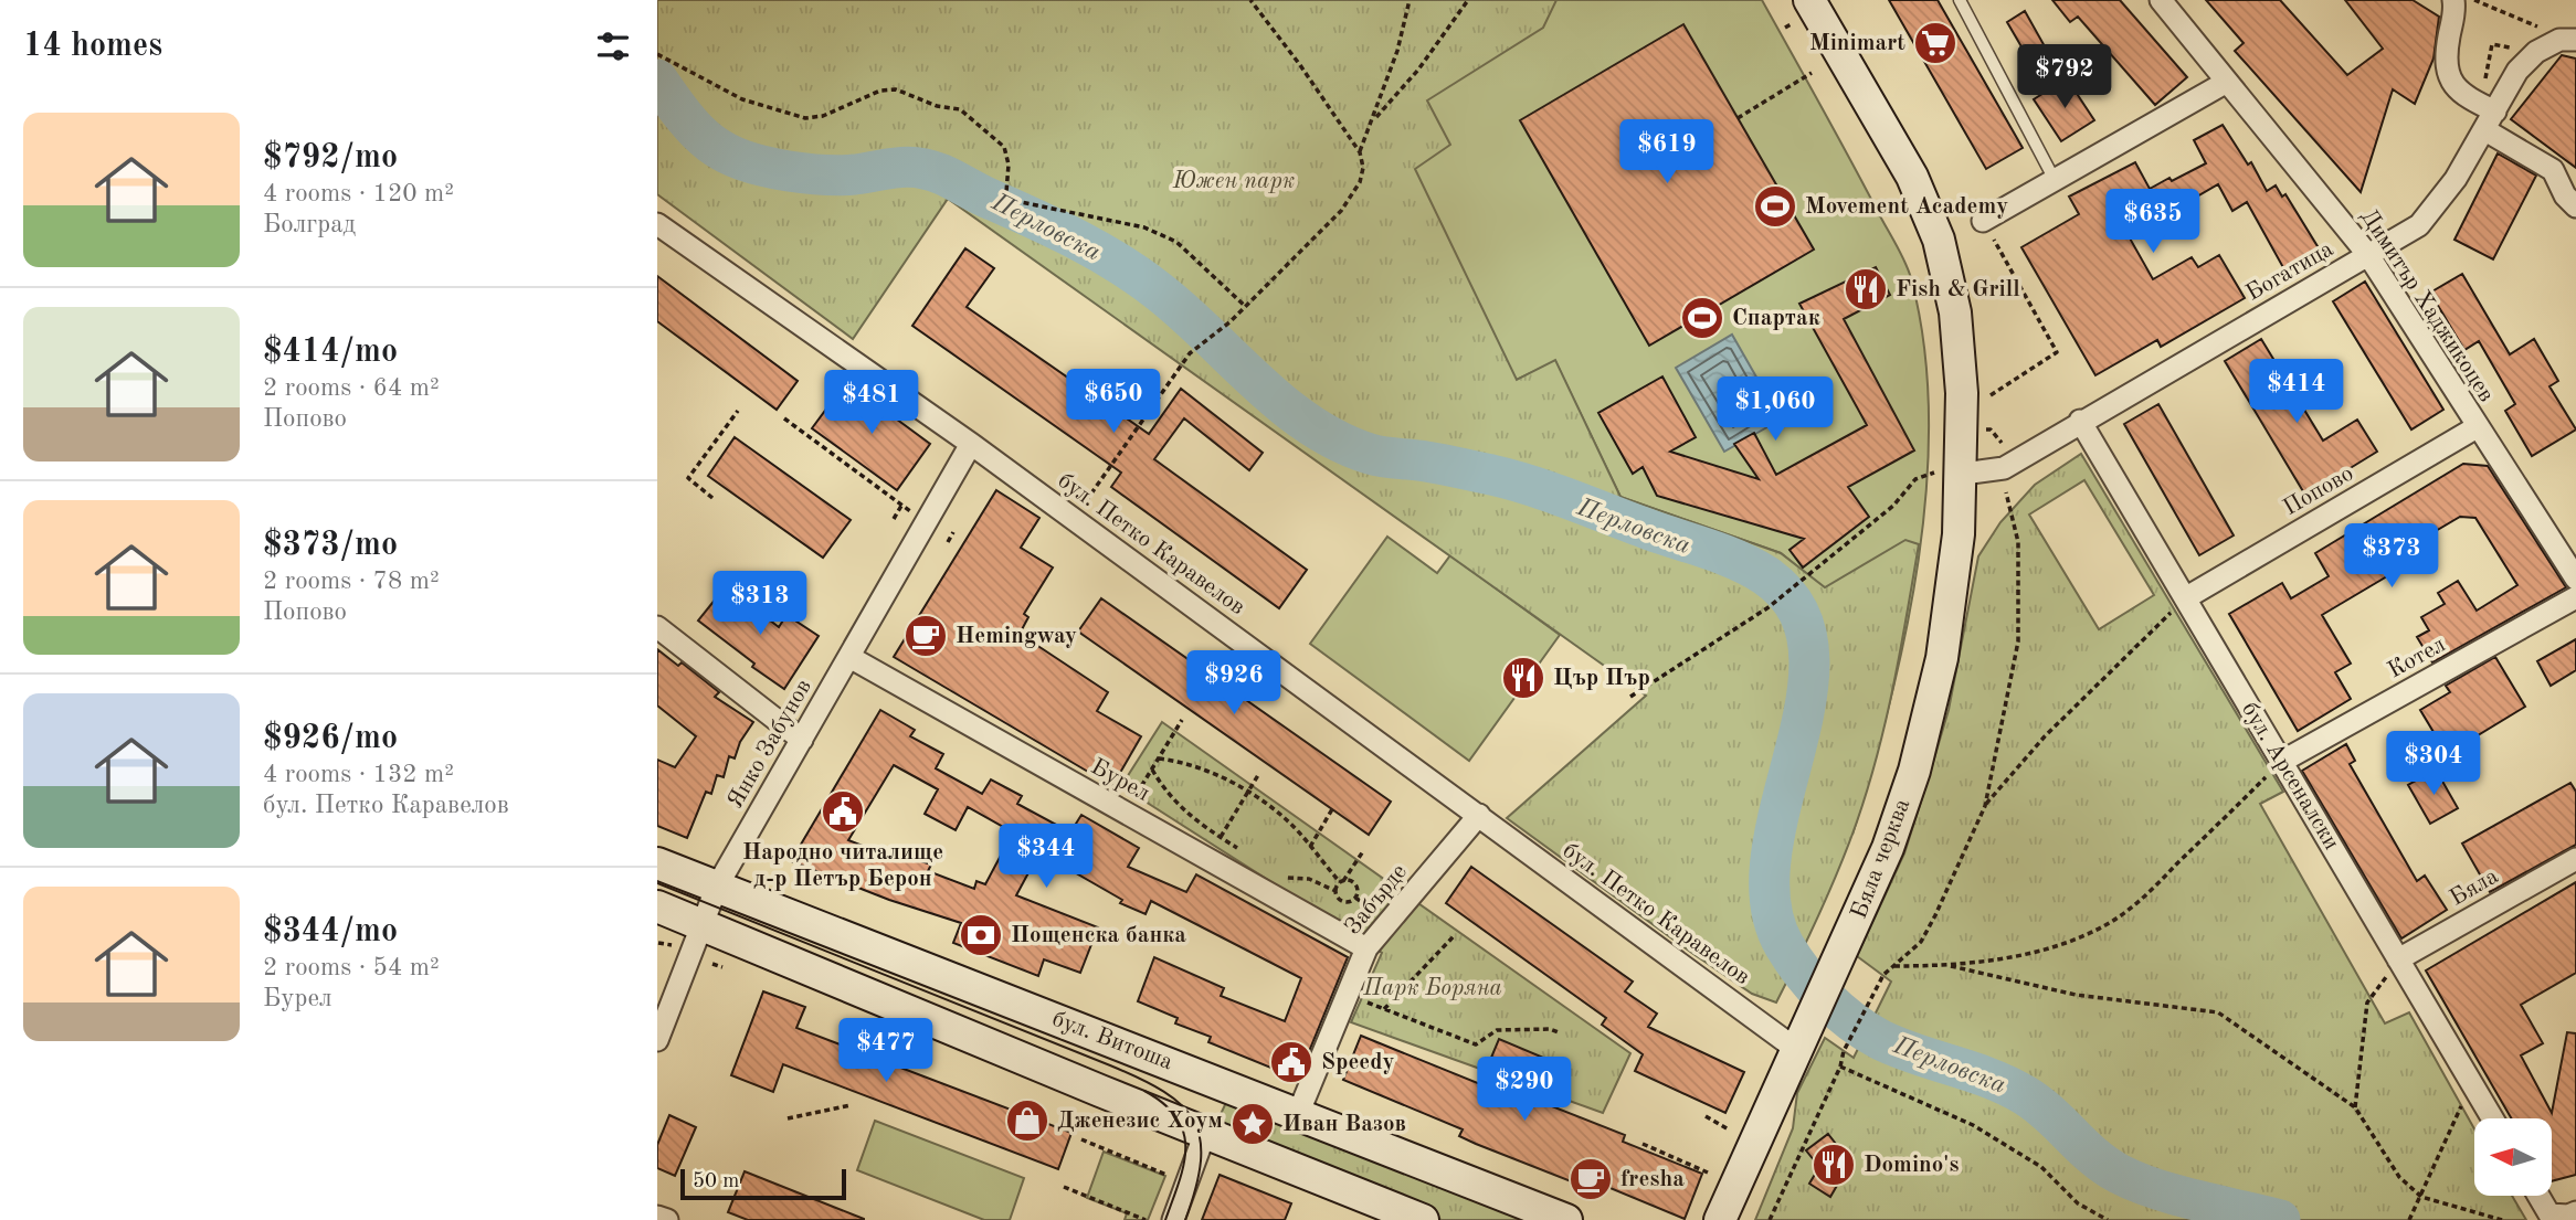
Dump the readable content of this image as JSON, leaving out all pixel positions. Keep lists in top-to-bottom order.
{
  "streets": {
    "street": [
      "Богатица",
      "Димитър Хаджикоцев",
      "Попово",
      "бул. Петко Каравелов",
      "Котел",
      "Янко Забунов",
      "бул. Арсеналски",
      "Бурел",
      "Бяла черква",
      "Бяла",
      "Забърде",
      "бул. Витоша"
    ]
  },
  "crossings": [
    ["Богатица", "Димитър Хаджикоцев"],
    ["Богатица", "бул. Арсеналски"],
    ["Богатица", "Бяла черква"],
    ["Димитър Хаджикоцев", "Попово"],
    ["Попово", "бул. Арсеналски"],
    ["бул. Петко Каравелов", "Янко Забунов"],
    ["бул. Петко Каравелов", "Бяла черква"],
    ["бул. Петко Каравелов", "Забърде"],
    ["Котел", "бул. Арсеналски"],
    ["Янко Забунов", "Бурел"],
    ["Янко Забунов", "бул. Витоша"],
    ["бул. Арсеналски", "Бяла"],
    ["Бурел", "Забърде"],
    ["Забърде", "бул. Витоша"]
  ],
  "water": ["Перловска"],
  "parks": ["Южен парк", "Парк Боряна"],
  "places": {
    "supermarket": ["Minimart"],
    "sports": ["Movement Academy", "Спартак"],
    "restaurant": ["Fish & Grill", "Цър Пър", "Domino's"],
    "cafe": ["Hemingway", "fresha"],
    "public building": ["Народно читалище д-р Петър Берон", "Speedy"],
    "bank": ["Пощенска банка"],
    "shop": ["Дженезис Хоум"],
    "place": ["Иван Вазов"]
  },
  "scale_bar": "50 m",
  "north": "left",
  "page": {
    "heading": "14 homes",
    "price": [
      "$792",
      "$619",
      "$635",
      "$414",
      "$650",
      "$481",
      "$1,060",
      "$373",
      "$313",
      "$926",
      "$304",
      "$344",
      "$477",
      "$290"
    ],
    "list": [
      {
        "name": "$792/mo",
        "note": "4 rooms · 120 m² · Болград"
      },
      {
        "name": "$414/mo",
        "note": "2 rooms · 64 m² · Попово"
      },
      {
        "name": "$373/mo",
        "note": "2 rooms · 78 m² · Попово"
      },
      {
        "name": "$926/mo",
        "note": "4 rooms · 132 m² · бул. Петко Каравелов"
      },
      {
        "name": "$344/mo",
        "note": "2 rooms · 54 m² · Бурел"
      }
    ],
    "scale": "50 m"
  }
}
